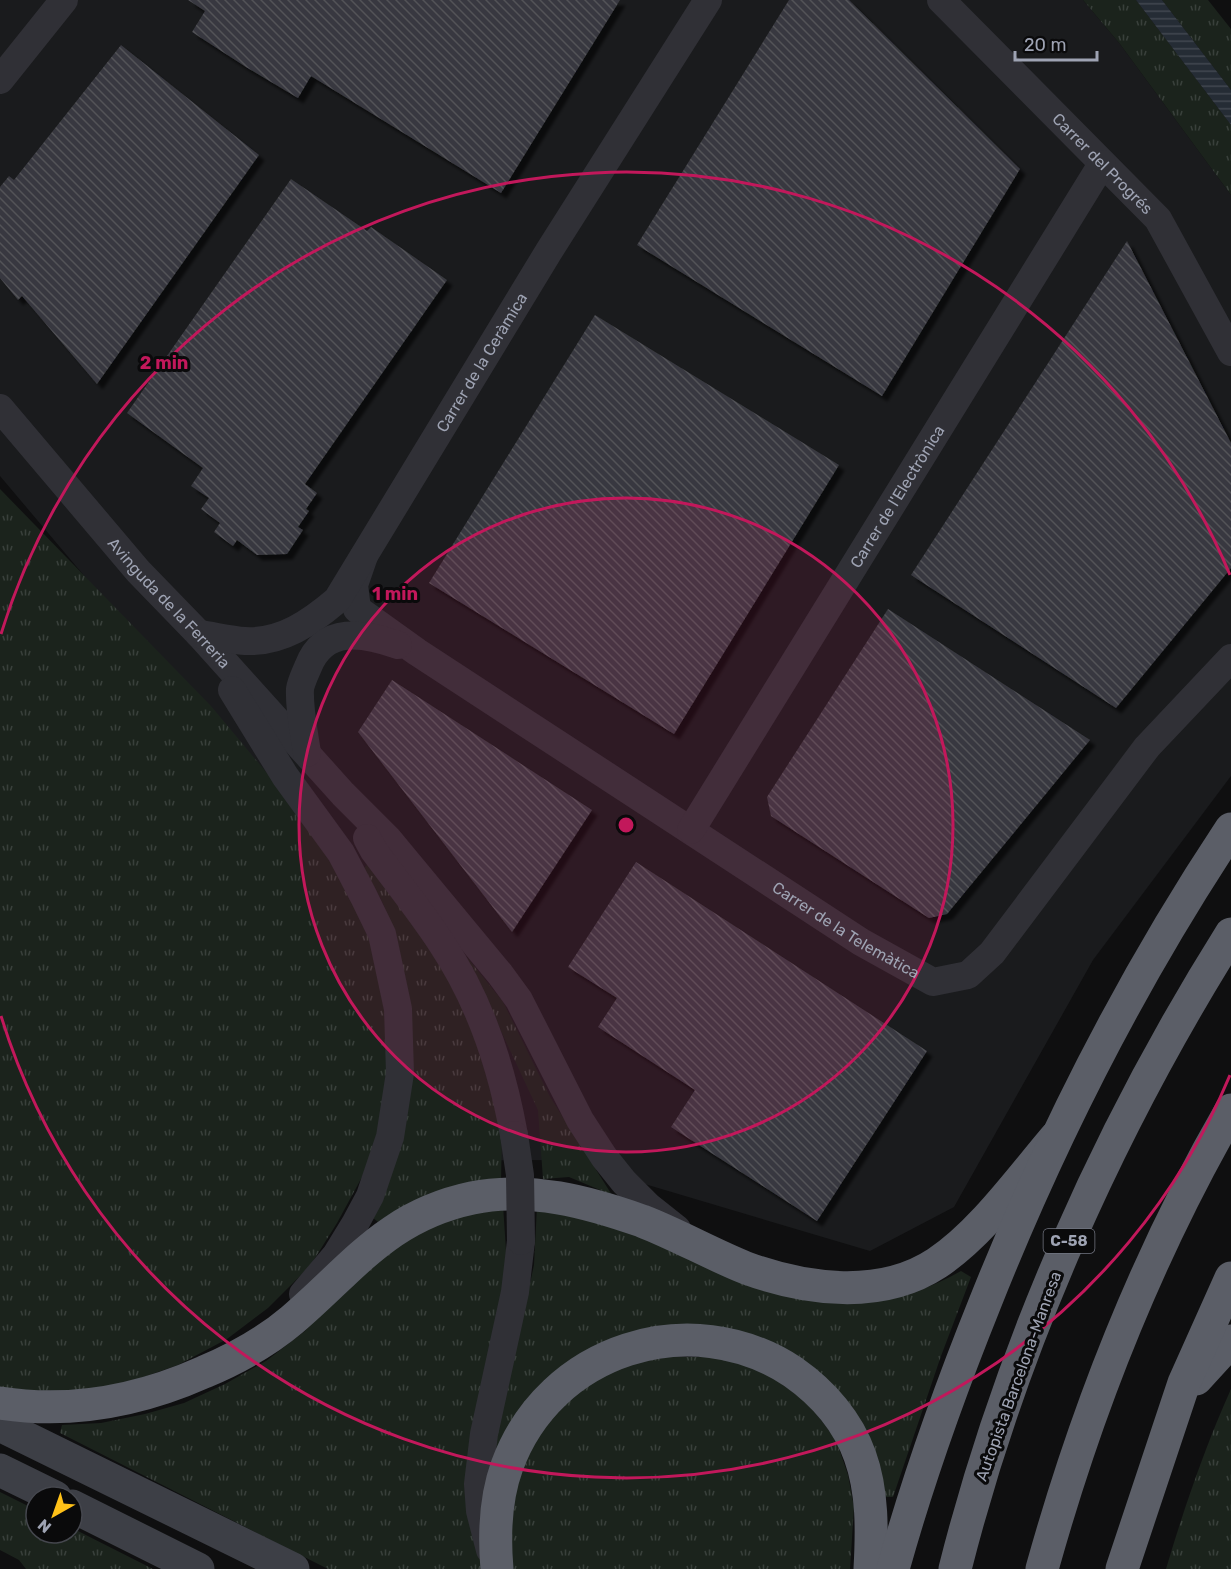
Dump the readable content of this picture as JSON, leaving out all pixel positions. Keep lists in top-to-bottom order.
{
  "streets": {
    "highway": ["C-58", "Autopista Barcelona-Manresa"],
    "street": [
      "Carrer del Progrés",
      "Carrer de la Ceràmica",
      "Carrer de l'Electrònica",
      "Avinguda de la Ferreria",
      "Carrer de la Telemàtica"
    ]
  },
  "crossings": [
    ["Carrer del Progrés", "Carrer de l'Electrònica"],
    ["Carrer de la Ceràmica", "Avinguda de la Ferreria"],
    ["Carrer de l'Electrònica", "Carrer de la Telemàtica"]
  ],
  "scale_bar": "20 m",
  "north": "bottom left",
  "rings": ["2 min", "1 min"]
}
